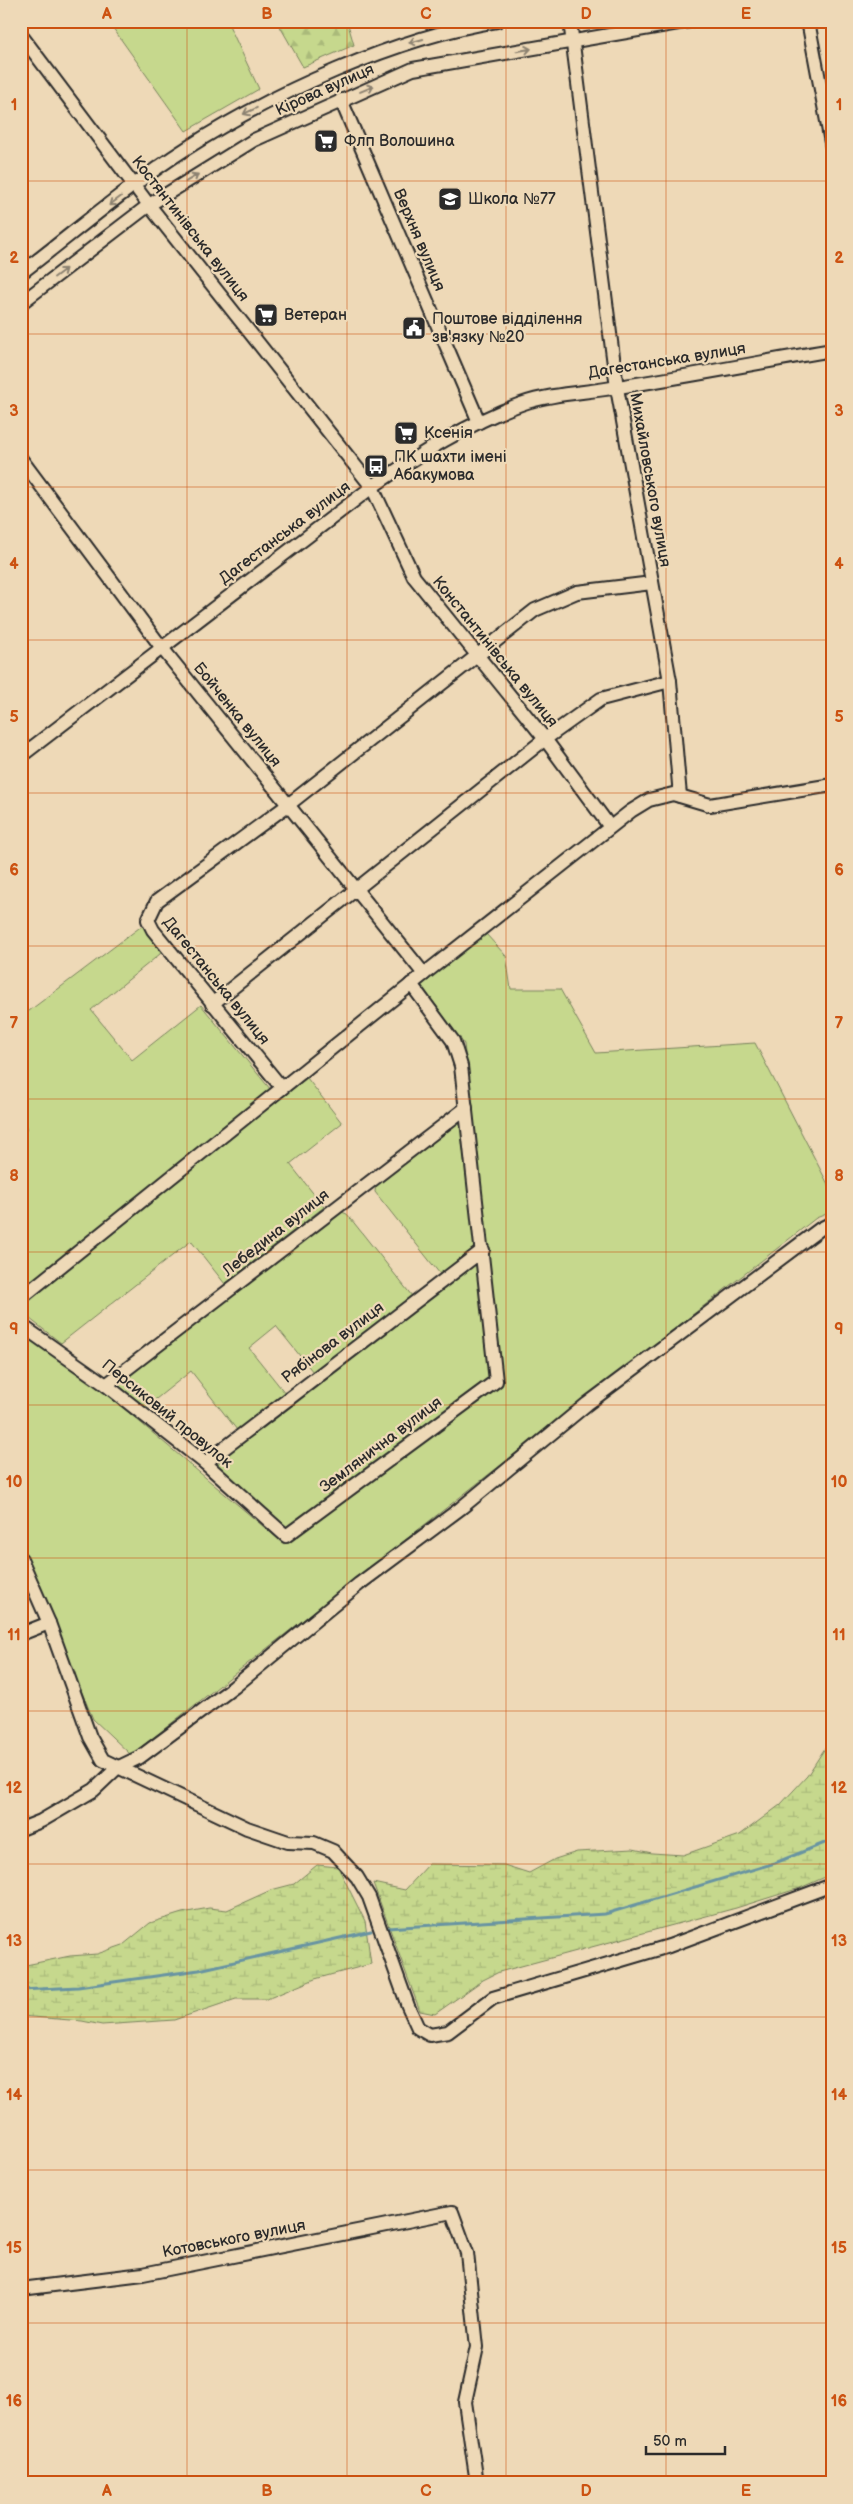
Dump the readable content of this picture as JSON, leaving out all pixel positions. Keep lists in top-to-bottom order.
{
  "streets": {
    "street": [
      "Кірова вулиця",
      "Костянтинівська вулиця",
      "Верхня вулиця",
      "Дагестанська вулиця",
      "Михайловського вулиця",
      "Константинівська вулиця",
      "Бойченка вулиця",
      "Лебедина вулиця",
      "Рябінова вулиця",
      "Персиковий провулок",
      "Землянична вулиця",
      "Котовського вулиця"
    ]
  },
  "crossings": [
    ["Кірова вулиця", "Костянтинівська вулиця"],
    ["Кірова вулиця", "Верхня вулиця"],
    ["Кірова вулиця", "Михайловського вулиця"],
    ["Костянтинівська вулиця", "Дагестанська вулиця"],
    ["Костянтинівська вулиця", "Константинівська вулиця"],
    ["Верхня вулиця", "Дагестанська вулиця"],
    ["Дагестанська вулиця", "Михайловського вулиця"],
    ["Дагестанська вулиця", "Константинівська вулиця"],
    ["Дагестанська вулиця", "Бойченка вулиця"],
    ["Лебедина вулиця", "Персиковий провулок"],
    ["Рябінова вулиця", "Персиковий провулок"],
    ["Рябінова вулиця", "Землянична вулиця"],
    ["Персиковий провулок", "Землянична вулиця"]
  ],
  "places": {
    "supermarket": ["Флп Волошина", "Ветеран", "Ксенія"],
    "school or university": ["Школа №77"],
    "public building": ["Поштове відділення зв'язку №20"],
    "bus stop": ["ПК шахти імені Абакумова"]
  },
  "scale_bar": "50 m",
  "grid": {
    "columns": [
      "A",
      "B",
      "C",
      "D",
      "E"
    ],
    "rows": [
      "1",
      "2",
      "3",
      "4",
      "5",
      "6",
      "7",
      "8",
      "9",
      "10",
      "11",
      "12",
      "13",
      "14",
      "15",
      "16"
    ]
  }
}
